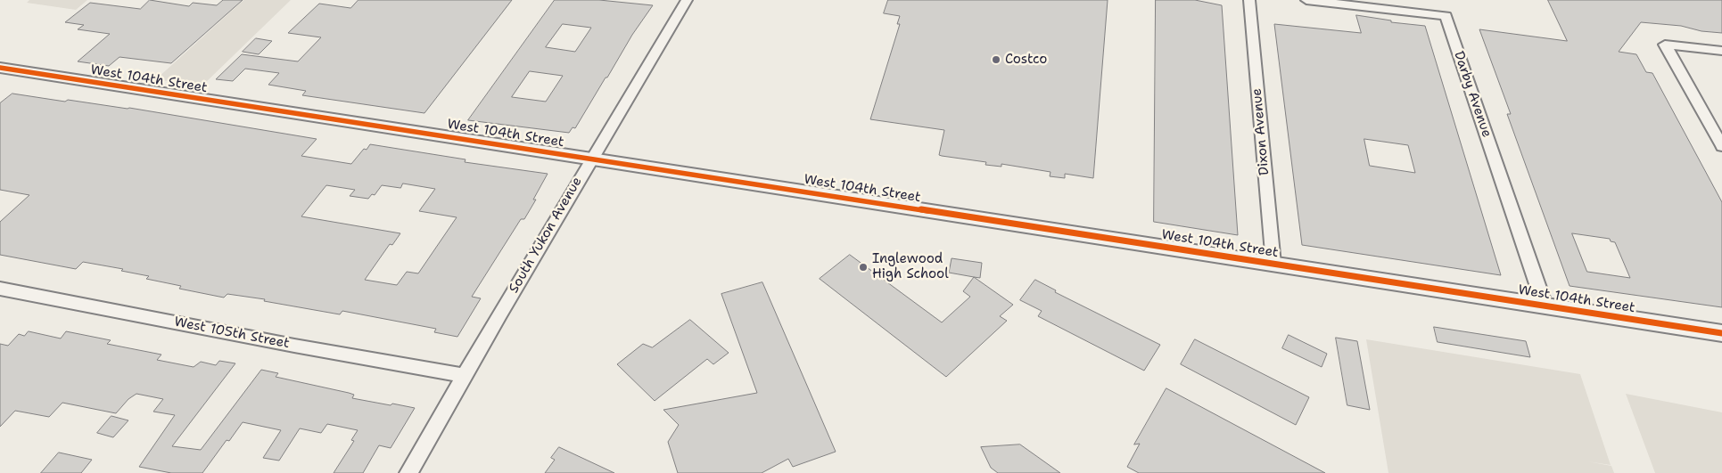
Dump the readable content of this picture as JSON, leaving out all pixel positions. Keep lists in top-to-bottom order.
{
  "streets": {
    "street": [
      "West 104th Street",
      "Darby Avenue",
      "Dixon Avenue",
      "South Yukon Avenue",
      "West 105th Street"
    ]
  },
  "crossings": [
    ["West 104th Street", "Darby Avenue"],
    ["West 104th Street", "Dixon Avenue"],
    ["West 104th Street", "South Yukon Avenue"],
    ["South Yukon Avenue", "West 105th Street"]
  ],
  "places": ["Costco", "Inglewood High School"]
}
